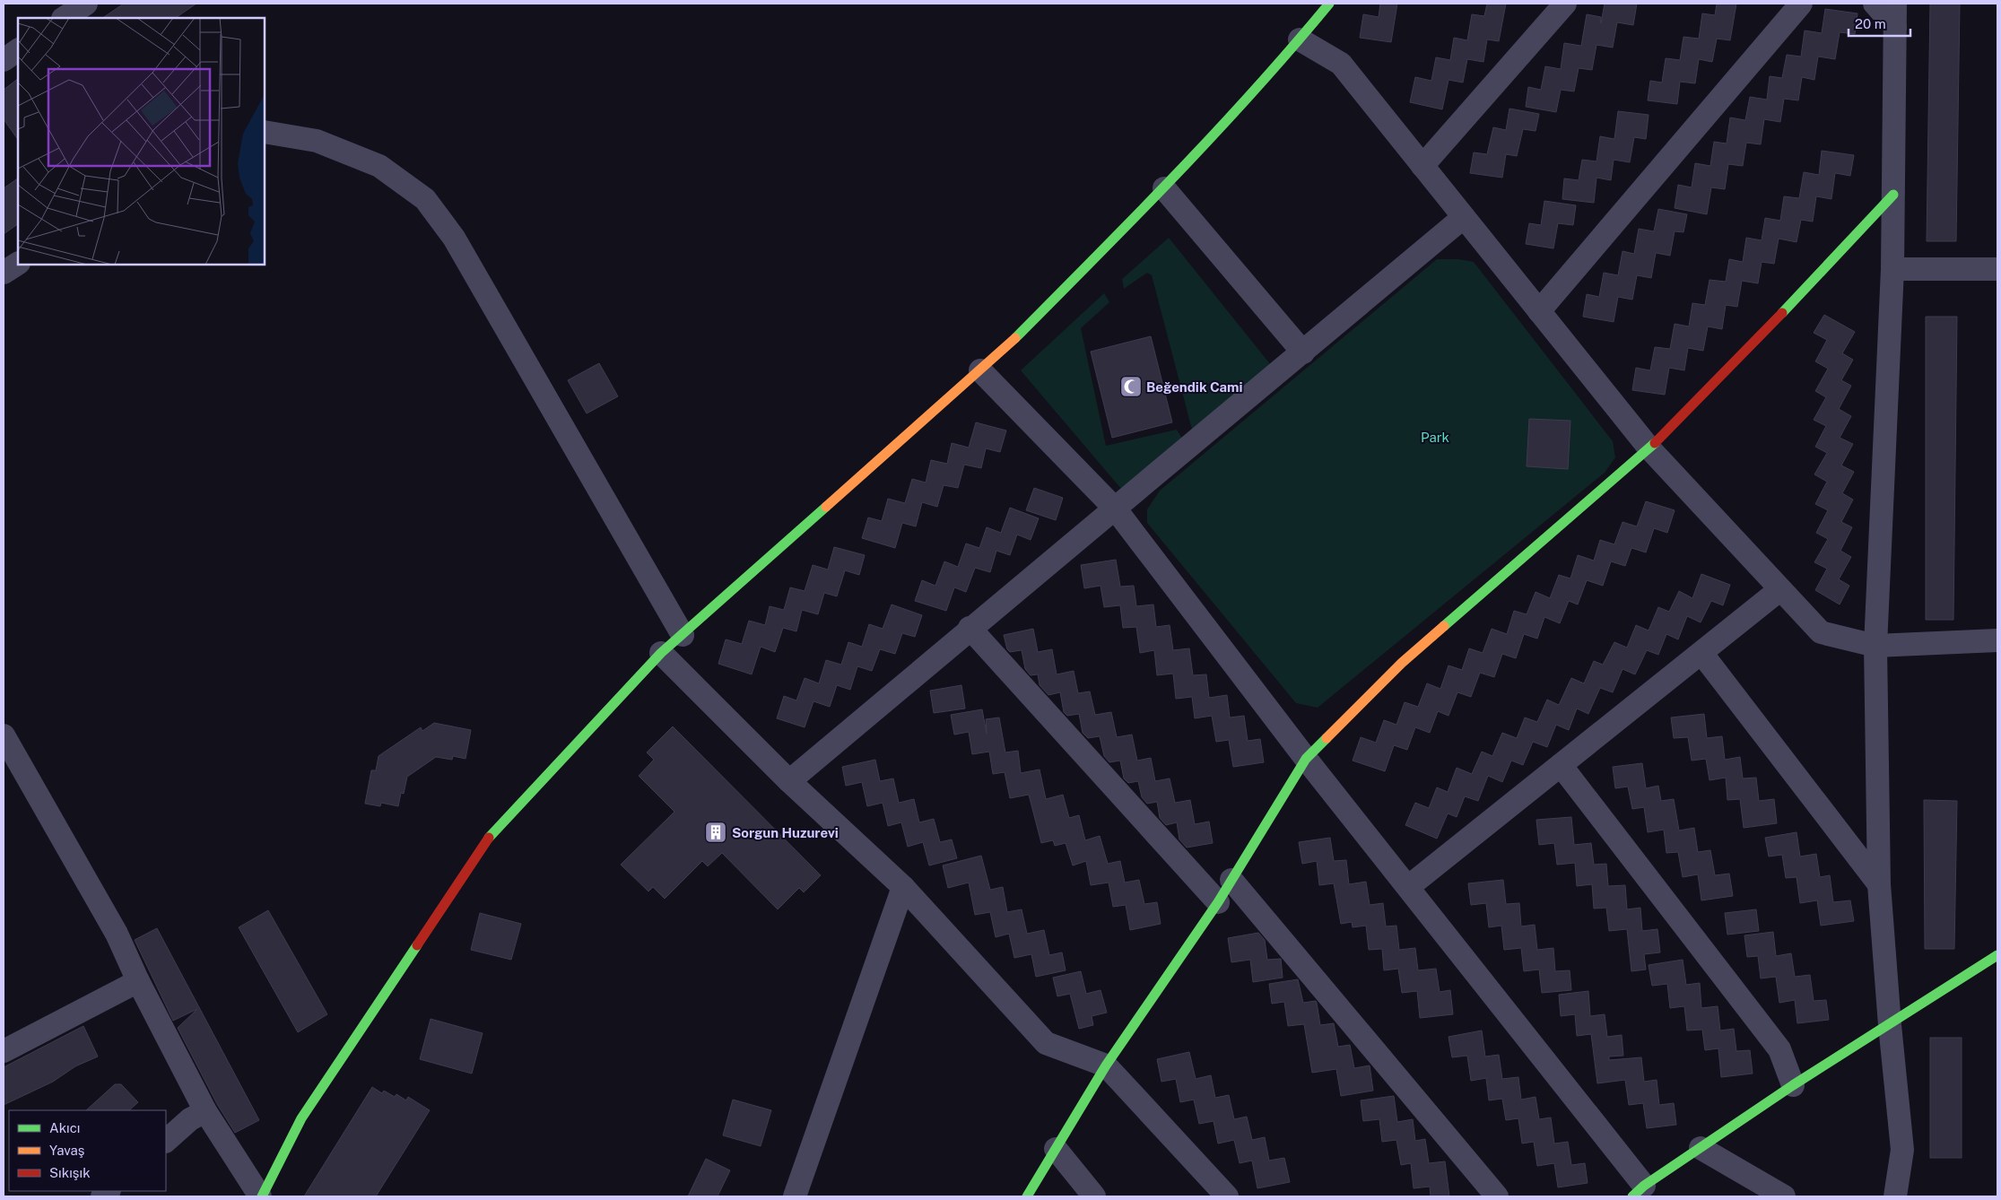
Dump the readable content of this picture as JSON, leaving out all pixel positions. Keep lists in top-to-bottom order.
{
  "parks": ["Park"],
  "places": {
    "mosque": ["Beğendik Cami"],
    "building": ["Sorgun Huzurevi"]
  },
  "legend": ["Akıcı", "Yavaş", "Sıkışık"],
  "scale_bar": "20 m"
}
